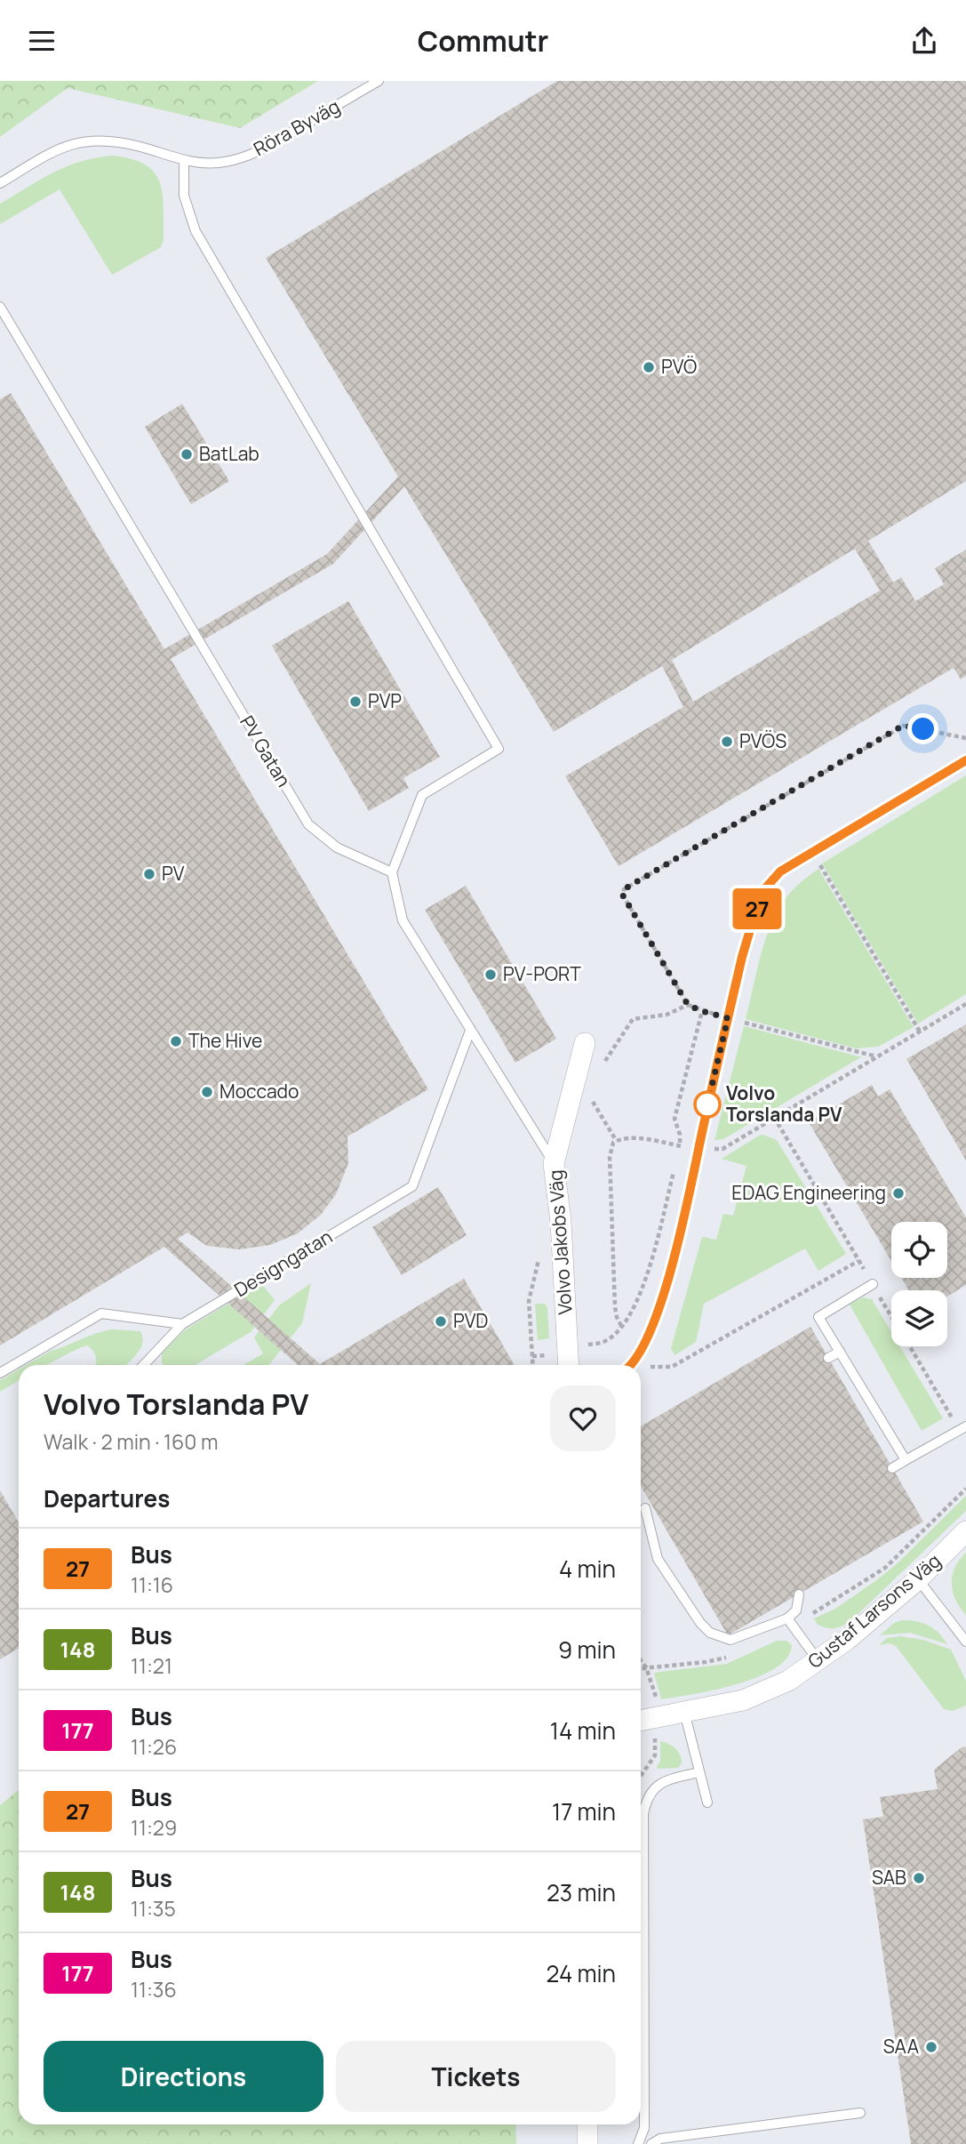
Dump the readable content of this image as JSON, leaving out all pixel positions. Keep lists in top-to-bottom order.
{
  "streets": {
    "street": ["Volvo Jakobs Väg", "Gustaf Larsons Väg"],
    "lane": ["Röra Byväg", "PV Gatan", "Designgatan"]
  },
  "places": [
    "PVÖ",
    "BatLab",
    "PVP",
    "PVÖS",
    "PV",
    "PV-PORT",
    "The Hive",
    "Moccado",
    "Volvo Torslanda PV",
    "EDAG Engineering",
    "PVD",
    "SAB",
    "SAA"
  ],
  "lines": ["bus line 27"],
  "page": {
    "header": "Commutr",
    "on_map": "27",
    "heading": [
      ["Volvo Torslanda PV", "Walk · 2 min · 160 m"],
      "Departures"
    ],
    "list": [
      {
        "mark": "27",
        "name": "Bus",
        "note": "11:16",
        "value": "4 min"
      },
      {
        "mark": "148",
        "name": "Bus",
        "note": "11:21",
        "value": "9 min"
      },
      {
        "mark": "177",
        "name": "Bus",
        "note": "11:26",
        "value": "14 min"
      },
      {
        "mark": "27",
        "name": "Bus",
        "note": "11:29",
        "value": "17 min"
      },
      {
        "mark": "148",
        "name": "Bus",
        "note": "11:35",
        "value": "23 min"
      },
      {
        "mark": "177",
        "name": "Bus",
        "note": "11:36",
        "value": "24 min"
      }
    ],
    "buttons": ["Directions", "Tickets"]
  }
}
